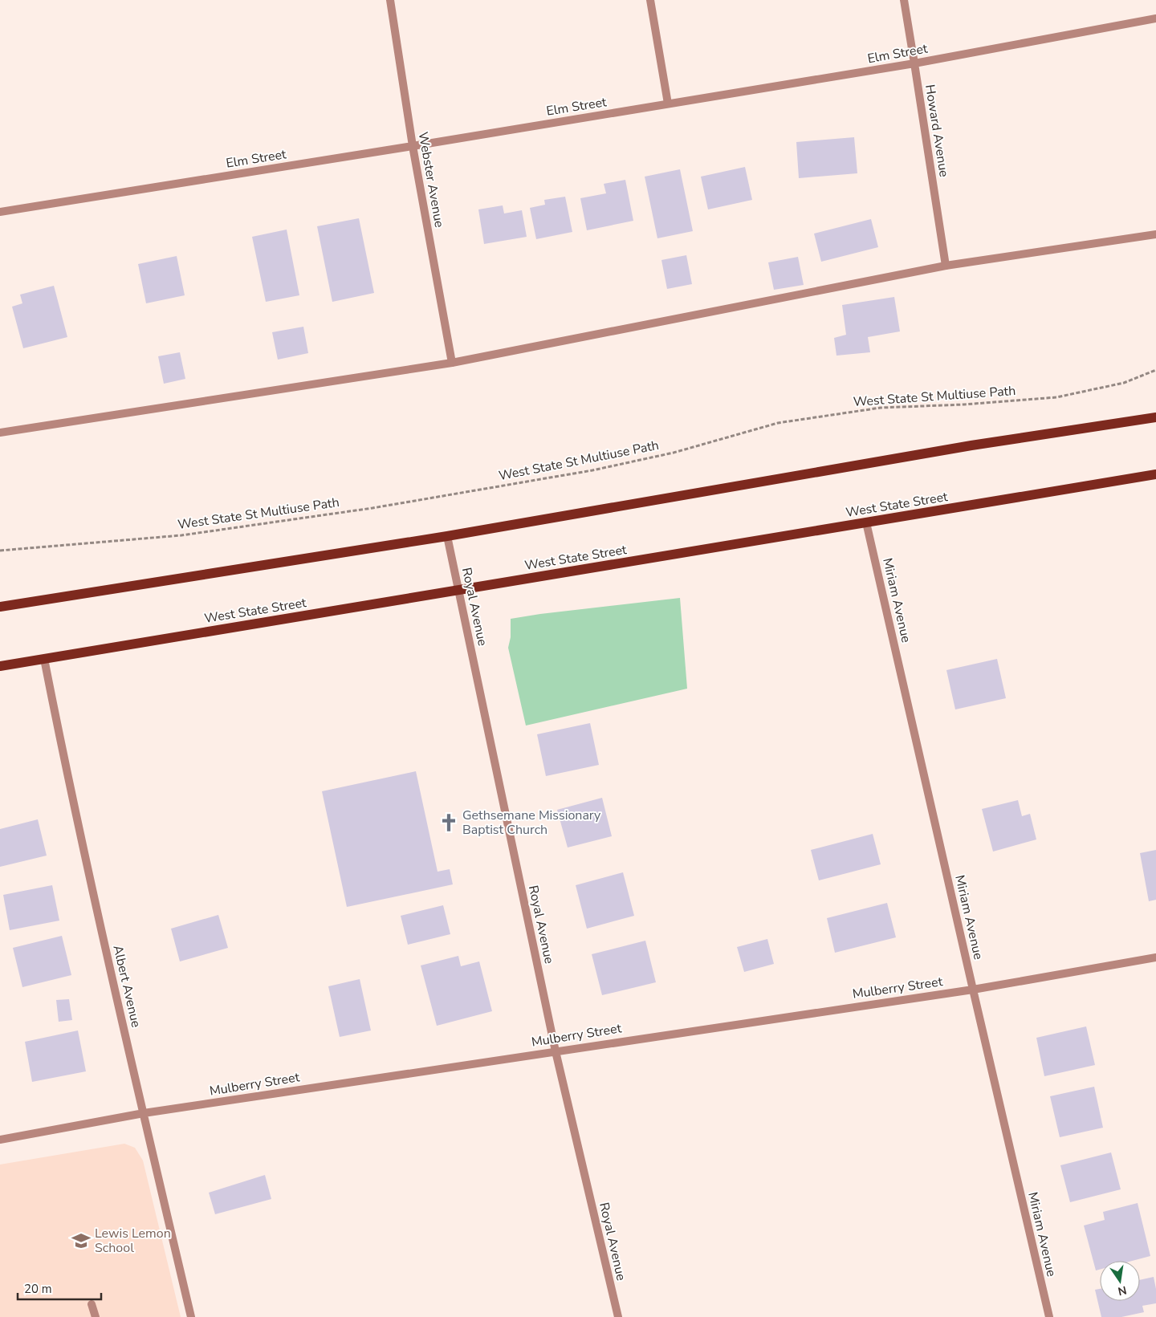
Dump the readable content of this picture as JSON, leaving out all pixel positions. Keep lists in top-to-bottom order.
{
  "streets": {
    "main road": ["West State Street"],
    "street": [
      "Elm Street",
      "Howard Avenue",
      "Webster Avenue",
      "Miriam Avenue",
      "Royal Avenue",
      "Albert Avenue",
      "Mulberry Street"
    ],
    "path": ["West State St Multiuse Path"]
  },
  "crossings": [
    ["Elm Street", "Howard Avenue"],
    ["Elm Street", "Webster Avenue"],
    ["West State Street", "Miriam Avenue"],
    ["West State Street", "Royal Avenue"],
    ["West State Street", "Albert Avenue"],
    ["Miriam Avenue", "Mulberry Street"],
    ["Royal Avenue", "Mulberry Street"],
    ["Albert Avenue", "Mulberry Street"]
  ],
  "places": {
    "church": ["Gethsemane Missionary Baptist Church"],
    "school or university": ["Lewis Lemon School"]
  },
  "scale_bar": "20 m",
  "north": "bottom"
}
